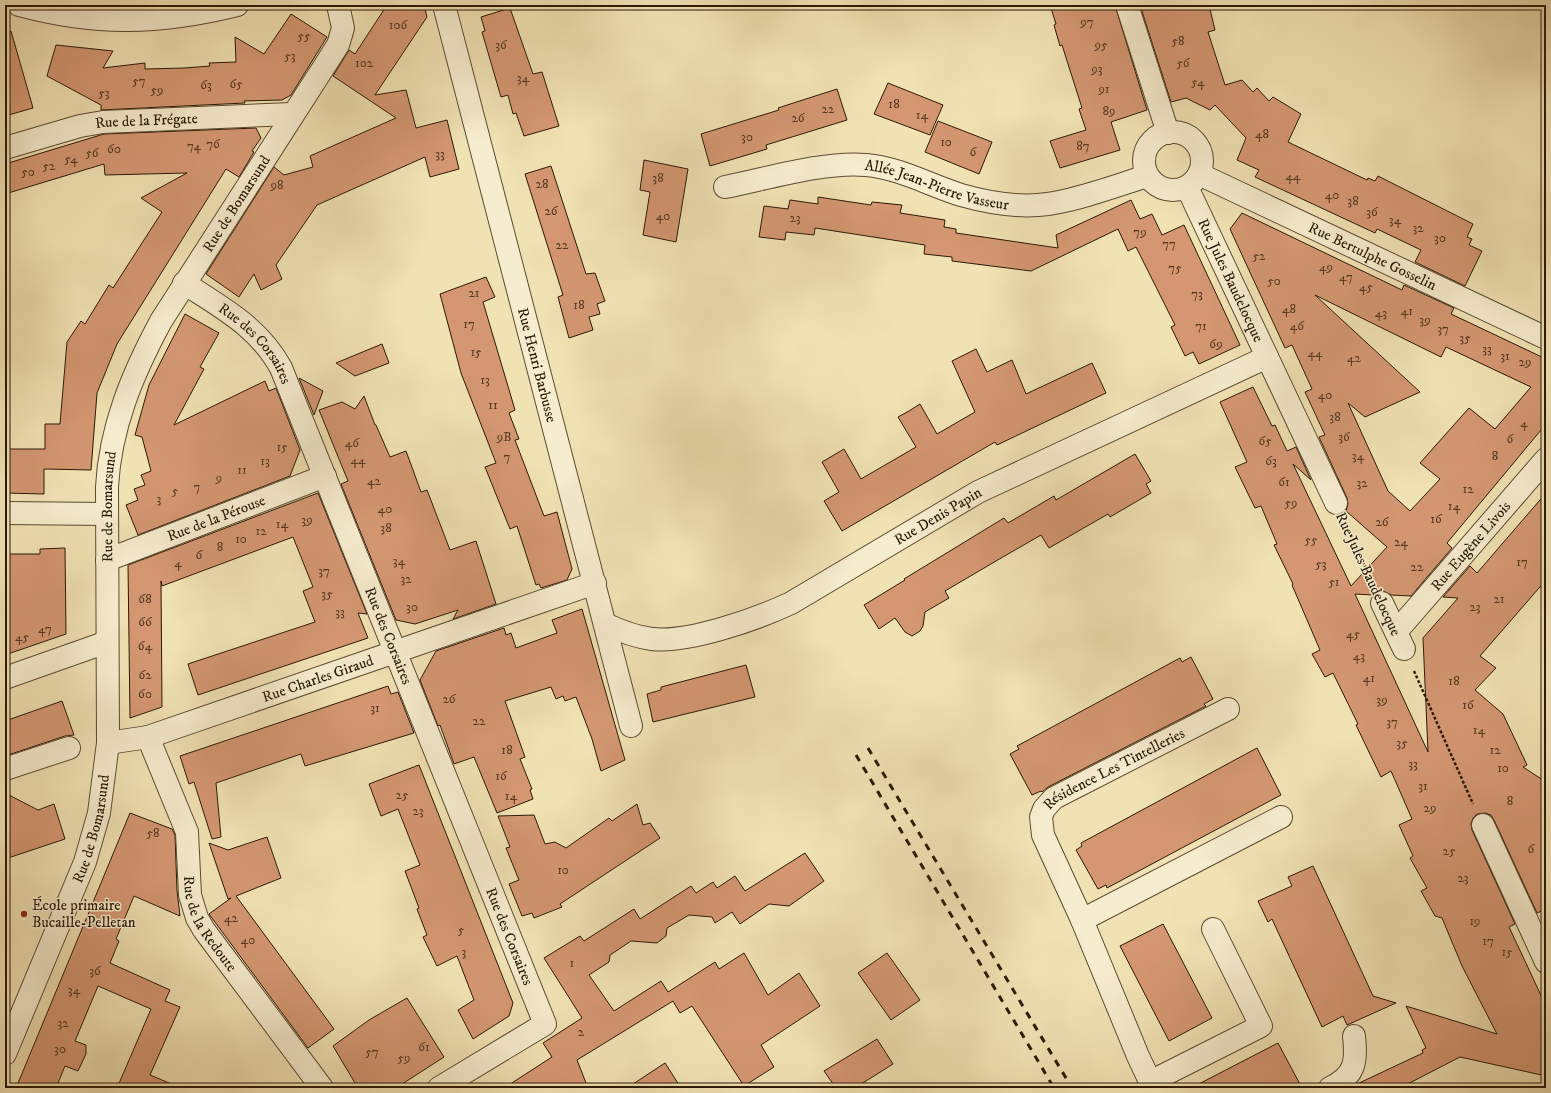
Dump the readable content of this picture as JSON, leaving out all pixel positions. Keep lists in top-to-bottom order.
{
  "streets": {
    "street": [
      "Rue de la Frégate",
      "Allée Jean-Pierre Vasseur",
      "Rue de Bomarsund",
      "Rue Bertulphe Gosselin",
      "Rue Jules Baudelocque",
      "Rue des Corsaires",
      "Rue Henri Barbusse",
      "Rue Denis Papin",
      "Rue de la Pérouse",
      "Rue Eugène Livois",
      "Rue Charles Giraud",
      "Résidence Les Tintelleries",
      "Rue de la Redoute"
    ]
  },
  "crossings": [
    ["Rue de la Frégate", "Rue de Bomarsund"],
    ["Allée Jean-Pierre Vasseur", "Rue Bertulphe Gosselin"],
    ["Allée Jean-Pierre Vasseur", "Rue Jules Baudelocque"],
    ["Rue de Bomarsund", "Rue des Corsaires"],
    ["Rue de Bomarsund", "Rue de la Pérouse"],
    ["Rue de Bomarsund", "Rue Charles Giraud"],
    ["Rue Bertulphe Gosselin", "Rue Jules Baudelocque"],
    ["Rue Jules Baudelocque", "Rue Denis Papin"],
    ["Rue Jules Baudelocque", "Rue Eugène Livois"],
    ["Rue des Corsaires", "Rue de la Pérouse"],
    ["Rue des Corsaires", "Rue Charles Giraud"],
    ["Rue Henri Barbusse", "Rue Denis Papin"],
    ["Rue Henri Barbusse", "Rue Charles Giraud"],
    ["Rue Charles Giraud", "Rue de la Redoute"]
  ],
  "places": ["École primaire Bucaille-Pelletan"],
  "house_numbers": [
    "97",
    "106",
    "55",
    "58",
    "36",
    "95",
    "53",
    "102",
    "56",
    "93",
    "34",
    "57",
    "54",
    "65",
    "63",
    "91",
    "59",
    "53",
    "18",
    "22",
    "89",
    "14",
    "26",
    "48",
    "30",
    "10",
    "76",
    "74",
    "87",
    "60",
    "6",
    "56",
    "33",
    "54",
    "52",
    "50",
    "44",
    "38",
    "28",
    "98",
    "40",
    "38",
    "26",
    "36",
    "40",
    "23",
    "34",
    "32",
    "79",
    "30",
    "77",
    "22",
    "52",
    "49",
    "75",
    "47",
    "50",
    "45",
    "21",
    "73",
    "18",
    "48",
    "41",
    "43",
    "39",
    "17",
    "71",
    "46",
    "37",
    "35",
    "69",
    "33",
    "15",
    "44",
    "31",
    "42",
    "29",
    "13",
    "40",
    "11",
    "38",
    "4",
    "9B",
    "36",
    "6",
    "65",
    "46",
    "15",
    "34",
    "8",
    "7",
    "44",
    "13",
    "63",
    "11",
    "9",
    "42",
    "61",
    "32",
    "7",
    "12",
    "5",
    "3",
    "59",
    "14",
    "40",
    "16",
    "39",
    "26",
    "14",
    "38",
    "12",
    "10",
    "55",
    "24",
    "8",
    "6",
    "34",
    "17",
    "4",
    "53",
    "22",
    "37",
    "32",
    "51",
    "35",
    "68",
    "21",
    "30",
    "23",
    "33",
    "66",
    "47",
    "45",
    "45",
    "64",
    "43",
    "62",
    "41",
    "18",
    "60",
    "26",
    "39",
    "16",
    "31",
    "22",
    "37",
    "14",
    "35",
    "18",
    "12",
    "33",
    "10",
    "16",
    "31",
    "25",
    "14",
    "8",
    "29",
    "23",
    "58",
    "6",
    "25",
    "10",
    "23",
    "42",
    "19",
    "5",
    "40",
    "17",
    "3",
    "15",
    "1",
    "36",
    "34",
    "32",
    "2",
    "61",
    "30",
    "57",
    "59"
  ]
}
